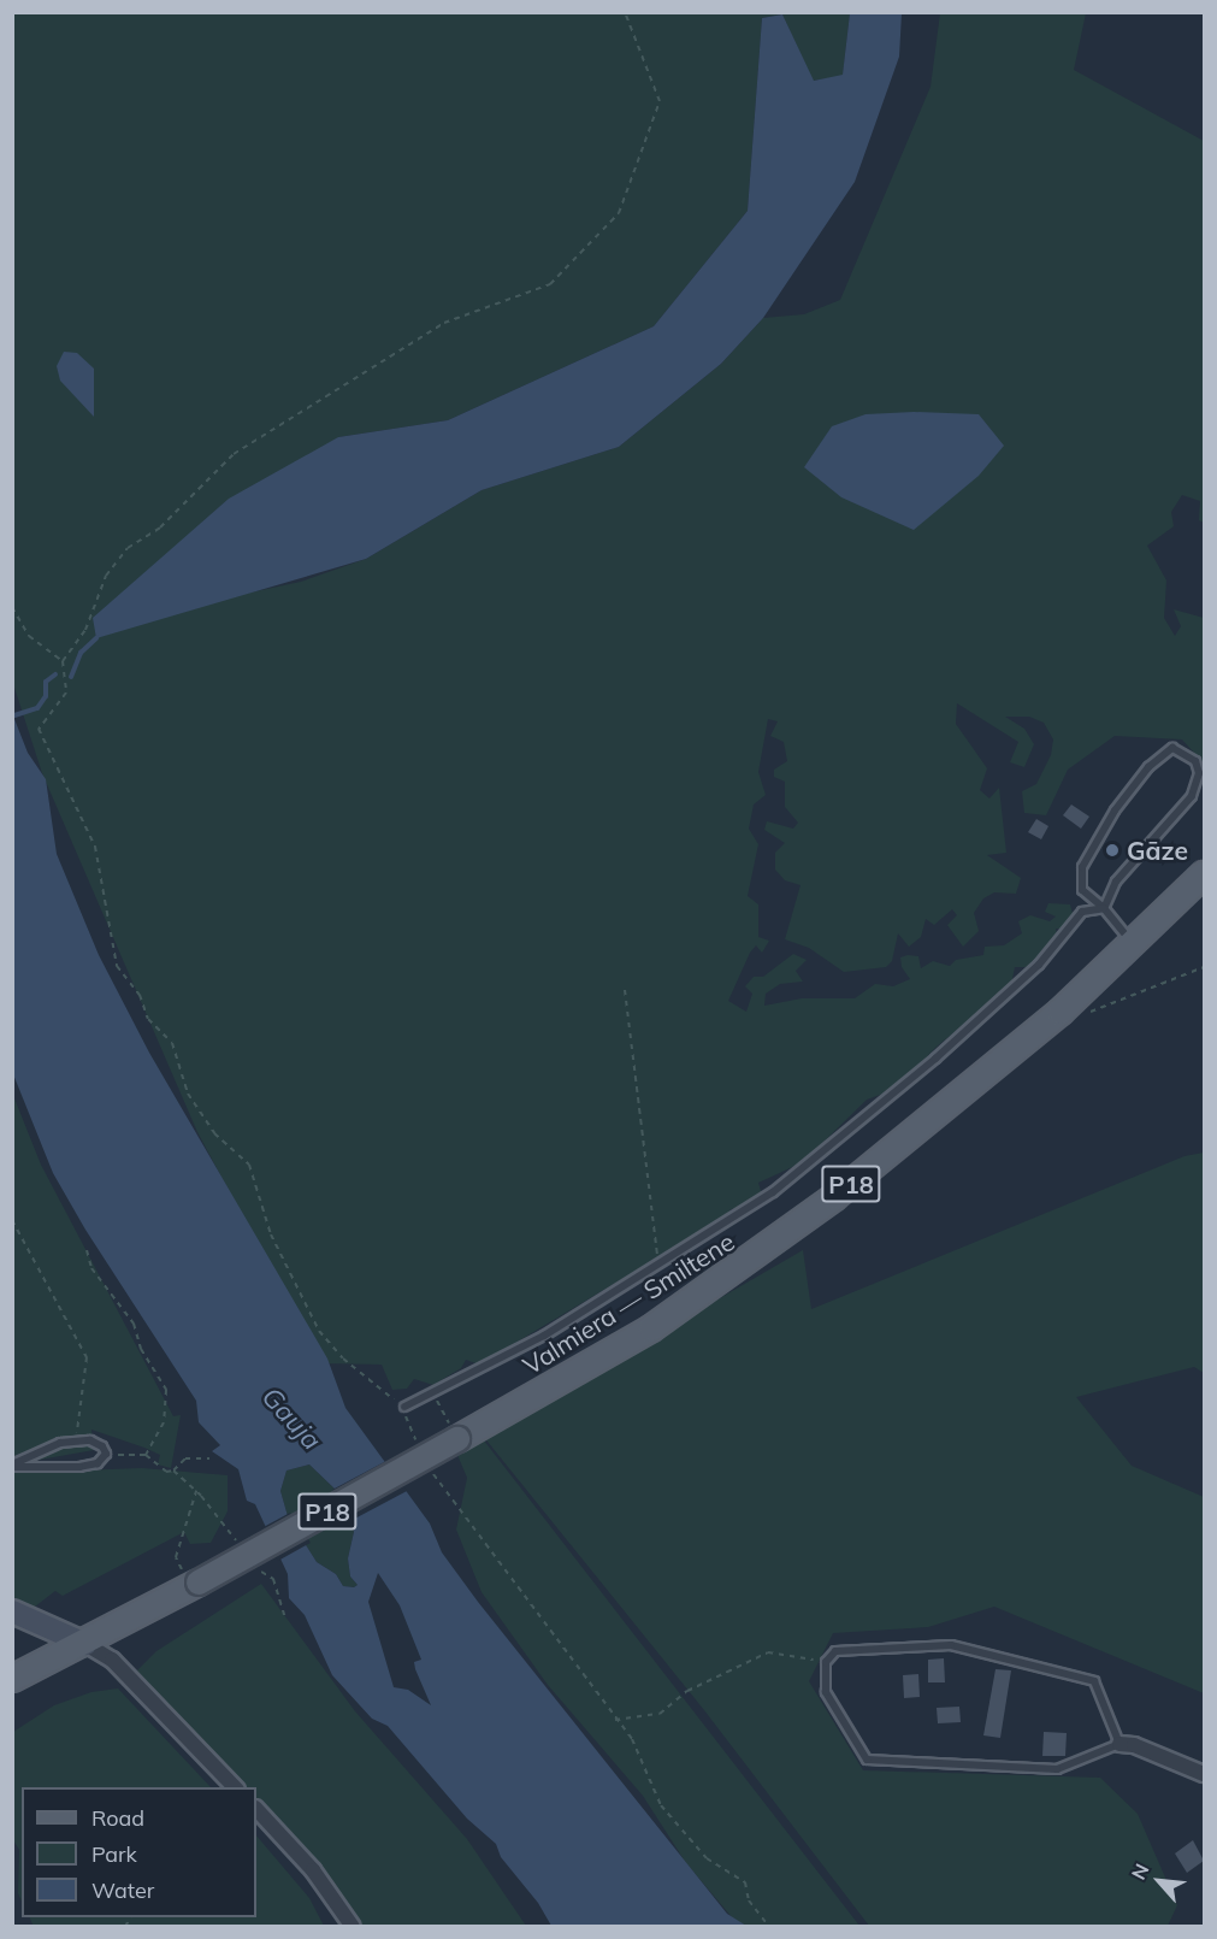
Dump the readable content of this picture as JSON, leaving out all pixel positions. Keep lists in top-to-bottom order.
{
  "streets": {
    "main road": ["P18", "Valmiera — Smiltene"]
  },
  "water": ["Gauja"],
  "places": ["Gāze"],
  "legend": ["Road", "Park", "Water"],
  "north": "top left"
}
